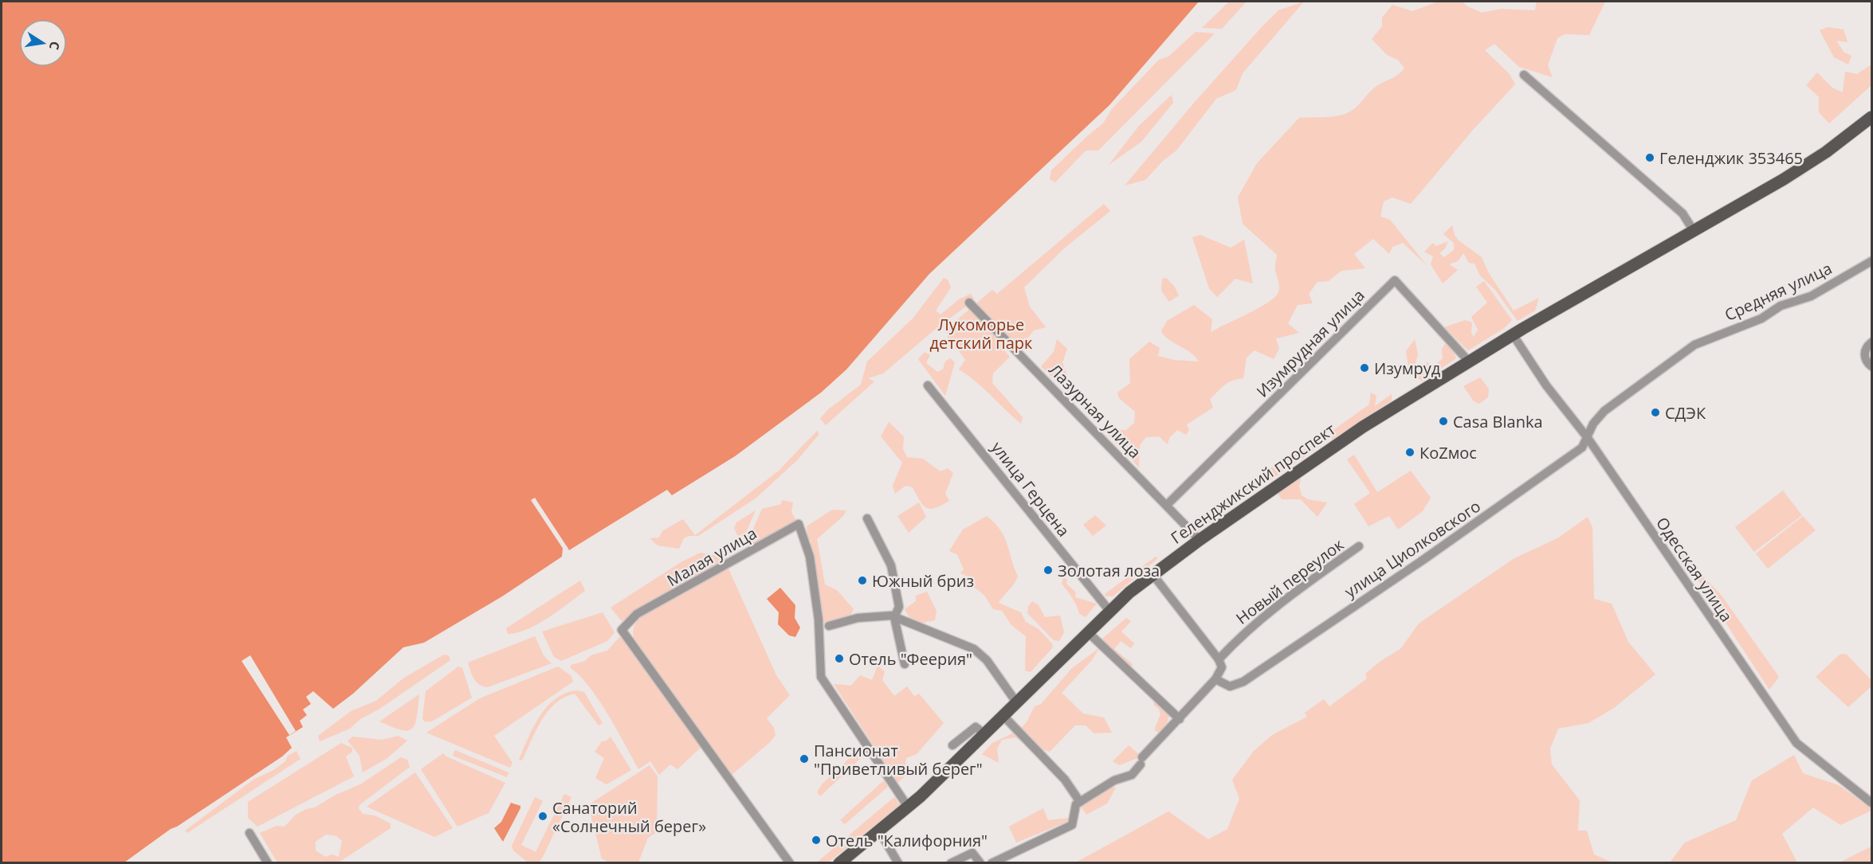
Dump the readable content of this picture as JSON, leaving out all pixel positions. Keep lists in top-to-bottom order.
{
  "streets": {
    "main road": ["Геленджикский проспект"],
    "street": [
      "Средняя улица",
      "Изумрудная улица",
      "Лазурная улица",
      "улица Герцена",
      "улица Циолковского",
      "Малая улица",
      "Одесская улица",
      "Новый переулок"
    ]
  },
  "crossings": [
    ["Средняя улица", "улица Циолковского"],
    ["Изумрудная улица", "Лазурная улица"],
    ["Изумрудная улица", "Геленджикский проспект"],
    ["Лазурная улица", "Геленджикский проспект"],
    ["Геленджикский проспект", "улица Герцена"],
    ["Геленджикский проспект", "Малая улица"],
    ["улица Циолковского", "Одесская улица"]
  ],
  "parks": ["Лукоморье детский парк"],
  "places": [
    "Геленджик 353465",
    "Изумруд",
    "СДЭК",
    "Casa Blanka",
    "КоZмос",
    "Золотая лоза",
    "Южный бриз",
    "Отель \"Феерия\"",
    "Пансионат \"Приветливый берег\"",
    "Санаторий «Солнечный берег»",
    "Отель \"Калифорния\""
  ],
  "north": "right"
}
